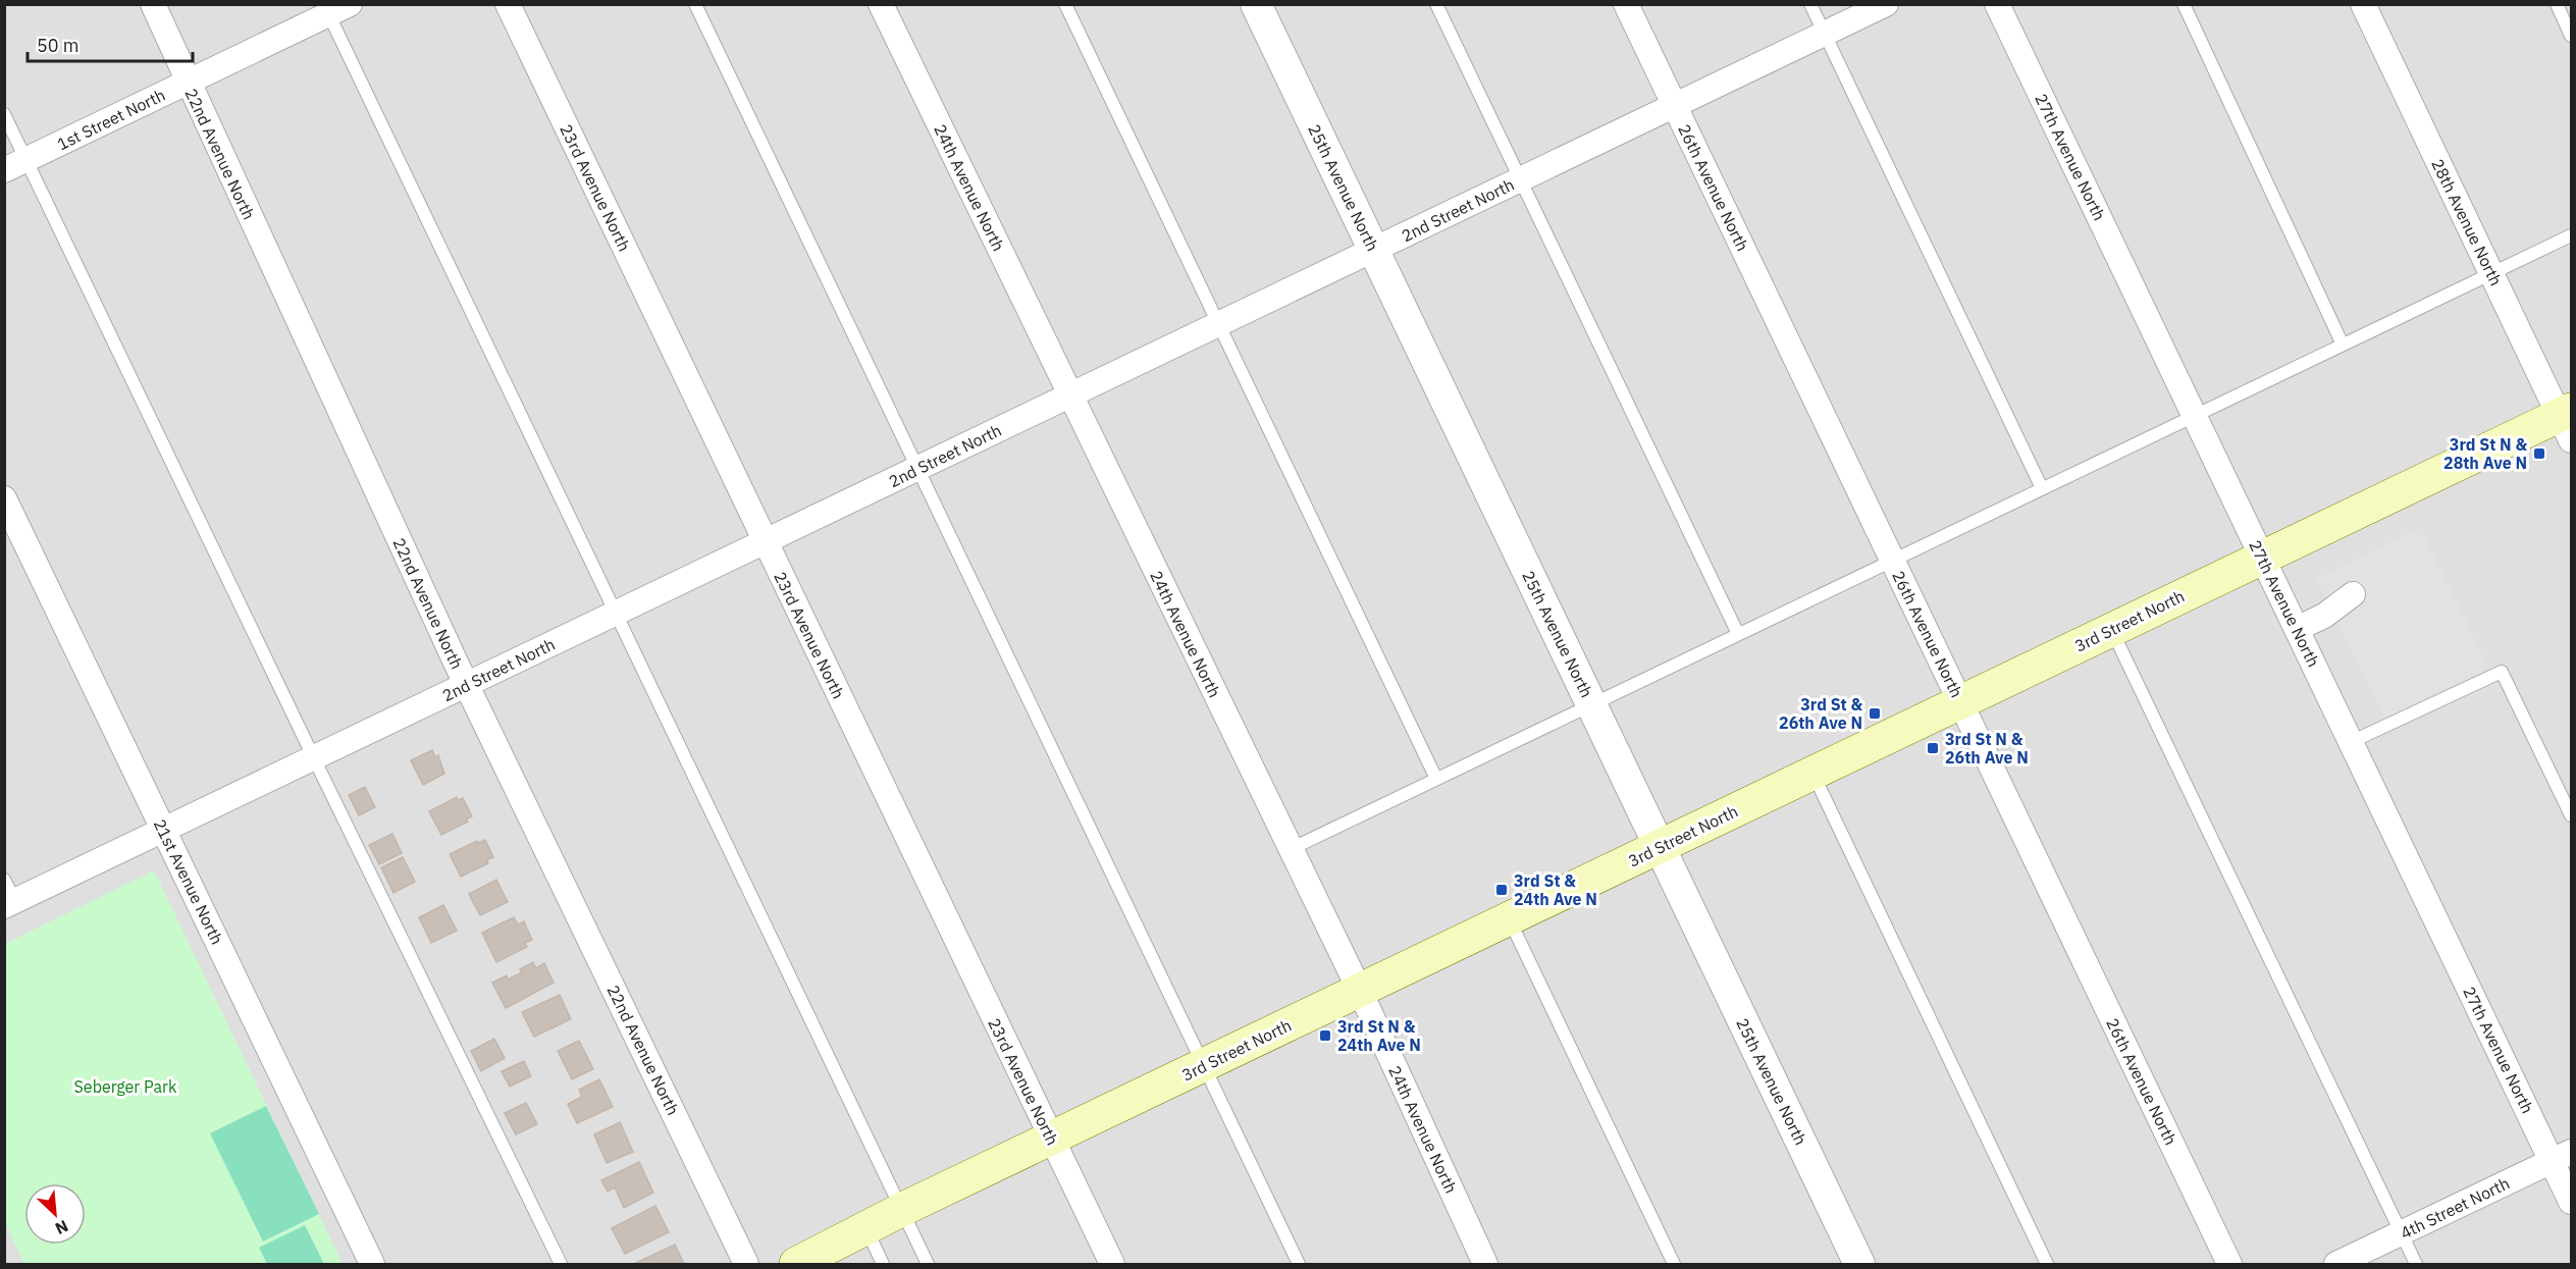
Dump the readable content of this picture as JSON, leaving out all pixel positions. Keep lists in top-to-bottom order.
{
  "streets": {
    "main road": ["3rd Street North"],
    "street": [
      "1st Street North",
      "22nd Avenue North",
      "27th Avenue North",
      "23rd Avenue North",
      "24th Avenue North",
      "25th Avenue North",
      "26th Avenue North",
      "2nd Street North",
      "28th Avenue North",
      "21st Avenue North",
      "4th Street North"
    ]
  },
  "crossings": [
    ["1st Street North", "22nd Avenue North"],
    ["22nd Avenue North", "2nd Street North"],
    ["27th Avenue North", "3rd Street North"],
    ["27th Avenue North", "4th Street North"],
    ["23rd Avenue North", "2nd Street North"],
    ["23rd Avenue North", "3rd Street North"],
    ["24th Avenue North", "2nd Street North"],
    ["24th Avenue North", "3rd Street North"],
    ["25th Avenue North", "2nd Street North"],
    ["25th Avenue North", "3rd Street North"],
    ["26th Avenue North", "2nd Street North"],
    ["26th Avenue North", "3rd Street North"],
    ["2nd Street North", "21st Avenue North"],
    ["28th Avenue North", "3rd Street North"]
  ],
  "parks": ["Seberger Park"],
  "places": {
    "transit": [
      "3rd St N & 28th Ave N",
      "3rd St & 26th Ave N",
      "3rd St N & 26th Ave N",
      "3rd St & 24th Ave N",
      "3rd St N & 24th Ave N"
    ]
  },
  "scale_bar": "50 m",
  "north": "bottom right"
}
